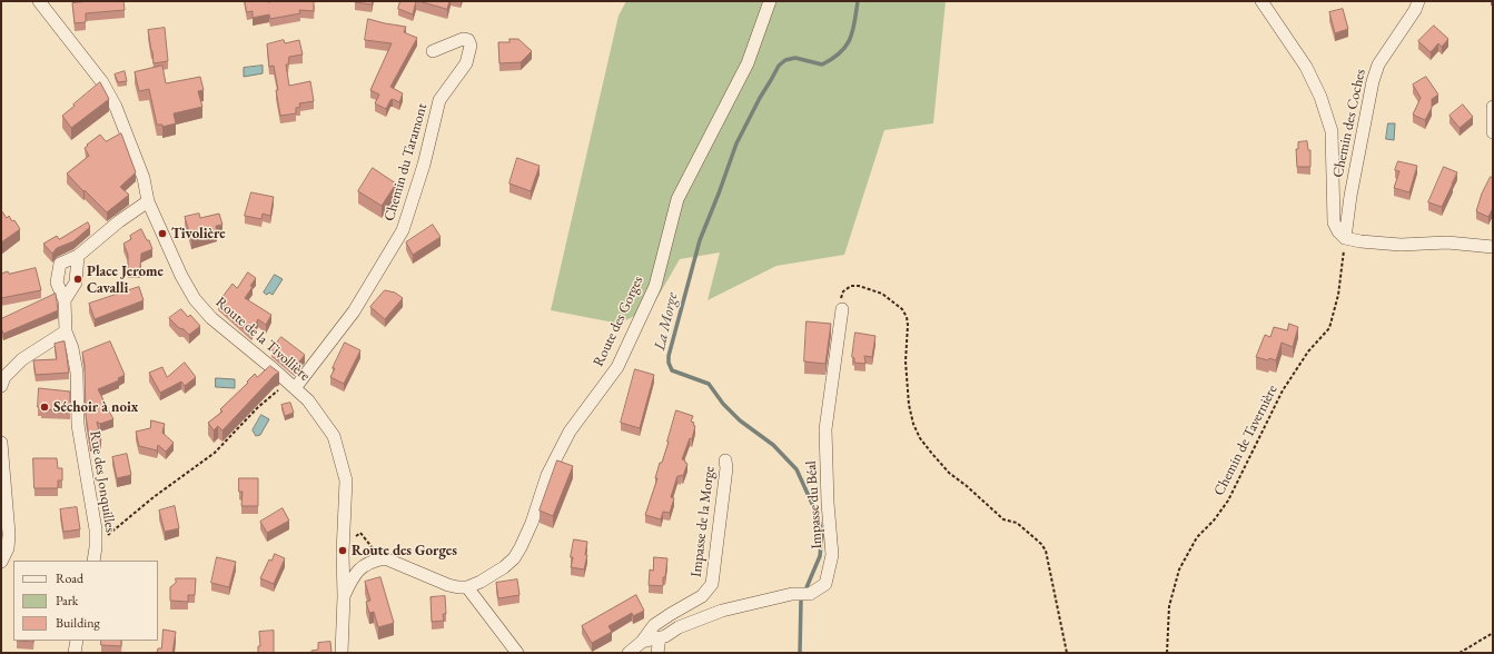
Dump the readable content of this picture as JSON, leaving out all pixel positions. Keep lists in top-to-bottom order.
{
  "streets": {
    "street": [
      "Chemin des Coches",
      "Chemin du Taramont",
      "Route des Gorges",
      "Route de la Tivollière",
      "Rue des Jonquilles",
      "Impasse du Béal",
      "Impasse de la Morge"
    ],
    "path": ["Chemin de Tavernière"]
  },
  "crossings": [
    ["Chemin des Coches", "Chemin de Tavernière"],
    ["Chemin du Taramont", "Route de la Tivollière"],
    ["Route de la Tivollière", "Rue des Jonquilles"],
    ["Impasse du Béal", "Impasse de la Morge"]
  ],
  "water": ["La Morge"],
  "places": [
    "Tivolière",
    "Place Jerome Cavalli",
    "Séchoir à noix",
    "Route des Gorges"
  ],
  "legend": ["Road", "Park", "Building"]
}
